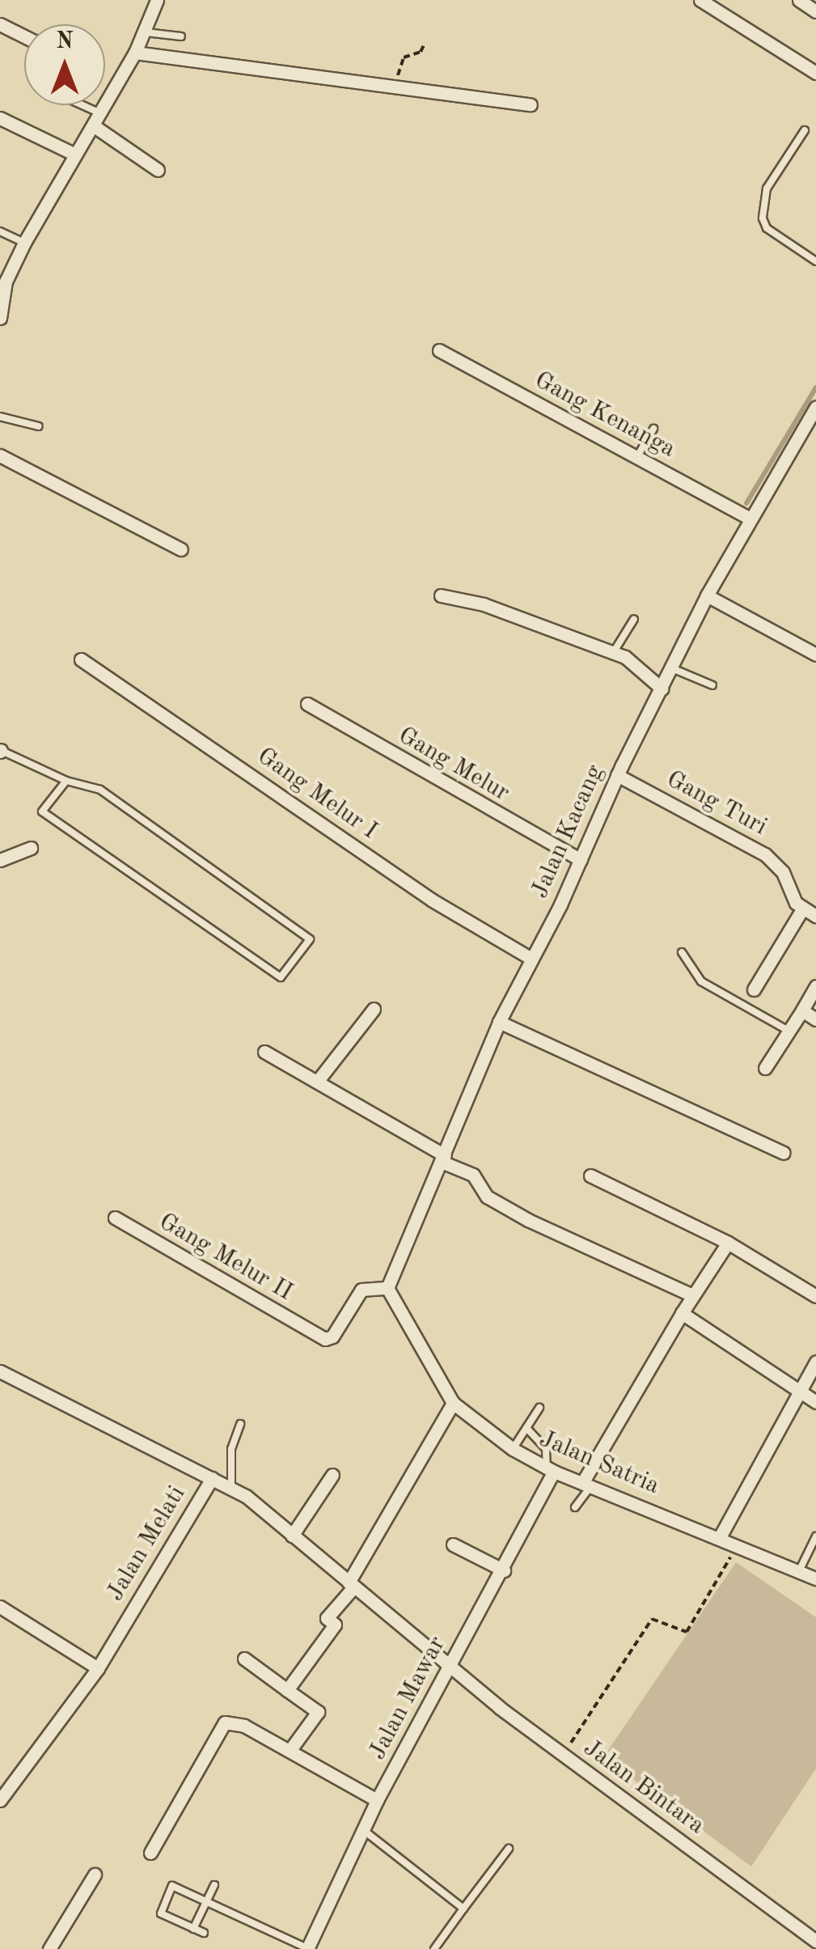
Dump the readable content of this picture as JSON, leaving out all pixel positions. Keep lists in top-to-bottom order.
{
  "streets": {
    "street": [
      "Gang Kenanga",
      "Gang Melur",
      "Gang Melur I",
      "Gang Turi",
      "Jalan Kacang",
      "Gang Melur II",
      "Jalan Satria",
      "Jalan Melati",
      "Jalan Mawar",
      "Jalan Bintara"
    ]
  },
  "crossings": [
    ["Gang Kenanga", "Jalan Kacang"],
    ["Gang Melur", "Jalan Kacang"],
    ["Gang Melur I", "Jalan Kacang"],
    ["Gang Turi", "Jalan Kacang"],
    ["Jalan Kacang", "Gang Melur II"],
    ["Jalan Kacang", "Jalan Satria"],
    ["Gang Melur II", "Jalan Satria"],
    ["Jalan Satria", "Jalan Mawar"],
    ["Jalan Melati", "Jalan Mawar"],
    ["Jalan Melati", "Jalan Bintara"],
    ["Jalan Mawar", "Jalan Bintara"]
  ],
  "north": "top"
}
